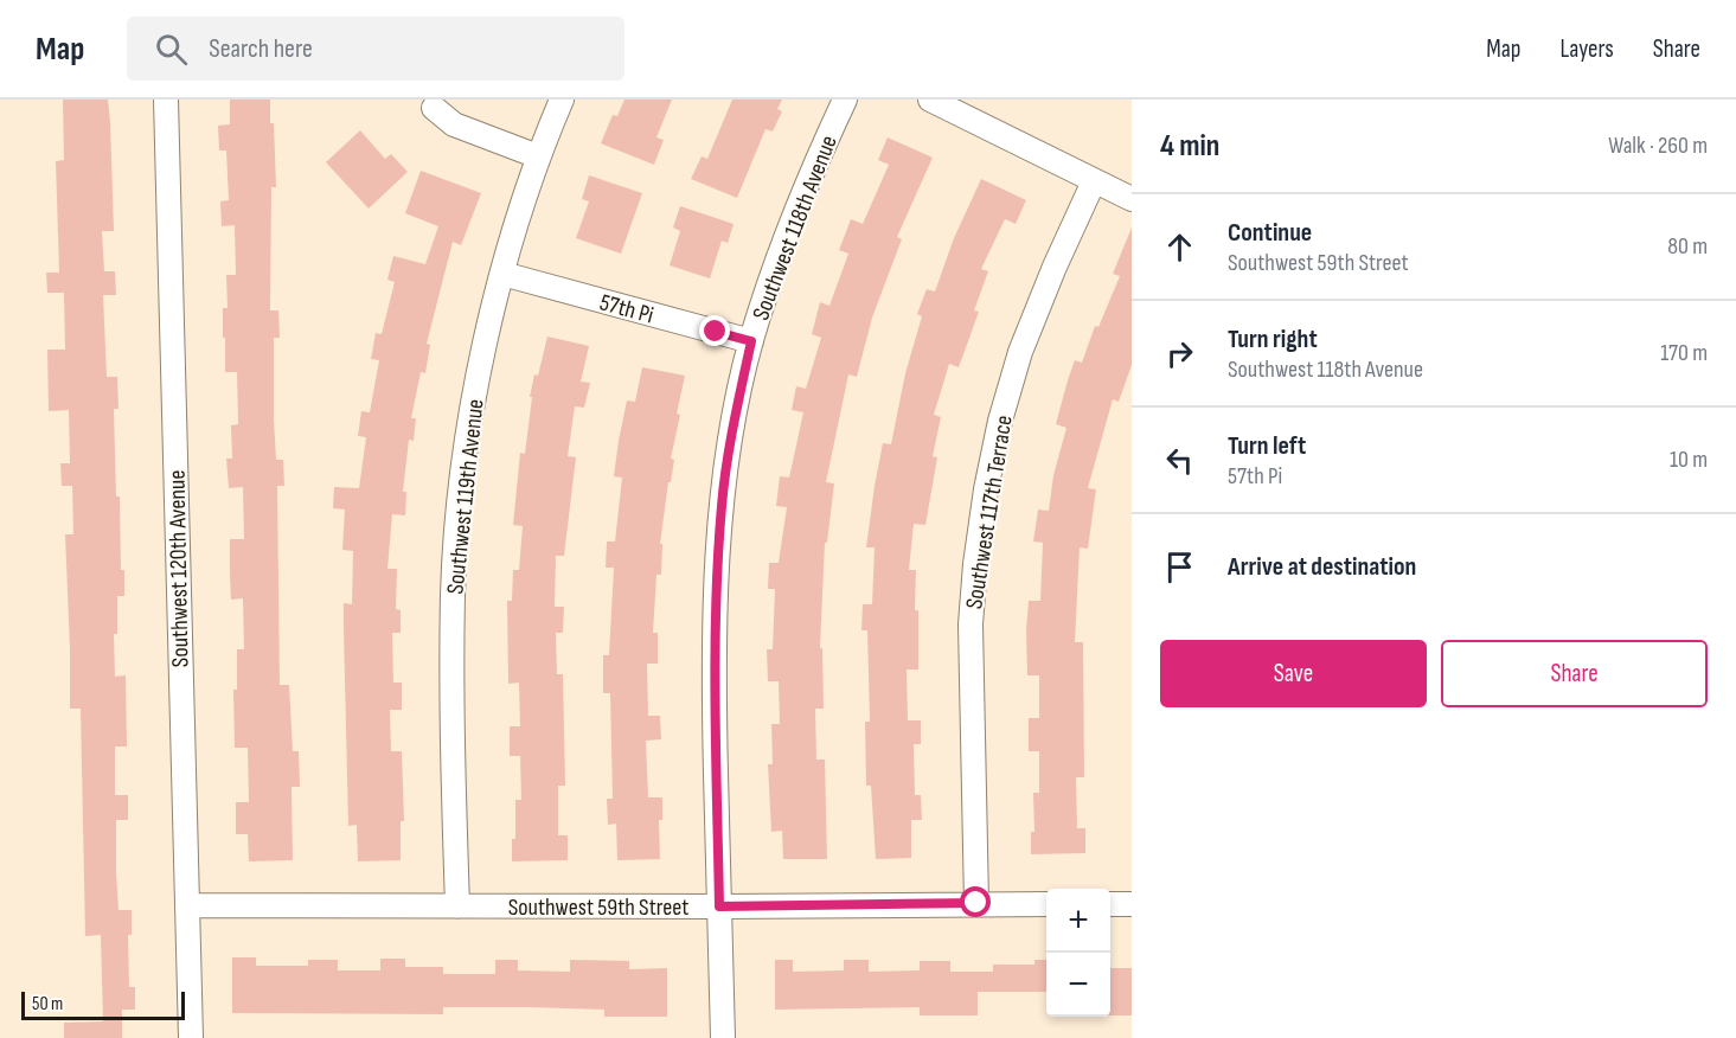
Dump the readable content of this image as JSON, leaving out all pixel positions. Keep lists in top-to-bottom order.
{
  "streets": {
    "street": [
      "Southwest 118th Avenue",
      "57th Pi",
      "Southwest 119th Avenue",
      "Southwest 117th Terrace",
      "Southwest 120th Avenue",
      "Southwest 59th Street"
    ]
  },
  "crossings": [
    ["Southwest 118th Avenue", "57th Pi"],
    ["Southwest 118th Avenue", "Southwest 59th Street"],
    ["57th Pi", "Southwest 119th Avenue"],
    ["Southwest 119th Avenue", "Southwest 59th Street"],
    ["Southwest 117th Terrace", "Southwest 59th Street"],
    ["Southwest 120th Avenue", "Southwest 59th Street"]
  ],
  "scale_bar": "50 m",
  "page": {
    "header": "Map",
    "search": "Search here",
    "nav": ["Map", "Layers", "Share"],
    "heading": ["4 min", "Walk · 260 m"],
    "list": [
      ["Continue", "Southwest 59th Street", "80 m"],
      ["Turn right", "Southwest 118th Avenue", "170 m"],
      ["Turn left", "57th Pi", "10 m"],
      "Arrive at destination"
    ],
    "buttons": ["Save", "Share"],
    "map_buttons": ["+", "−"],
    "scale": "50 m"
  }
}
